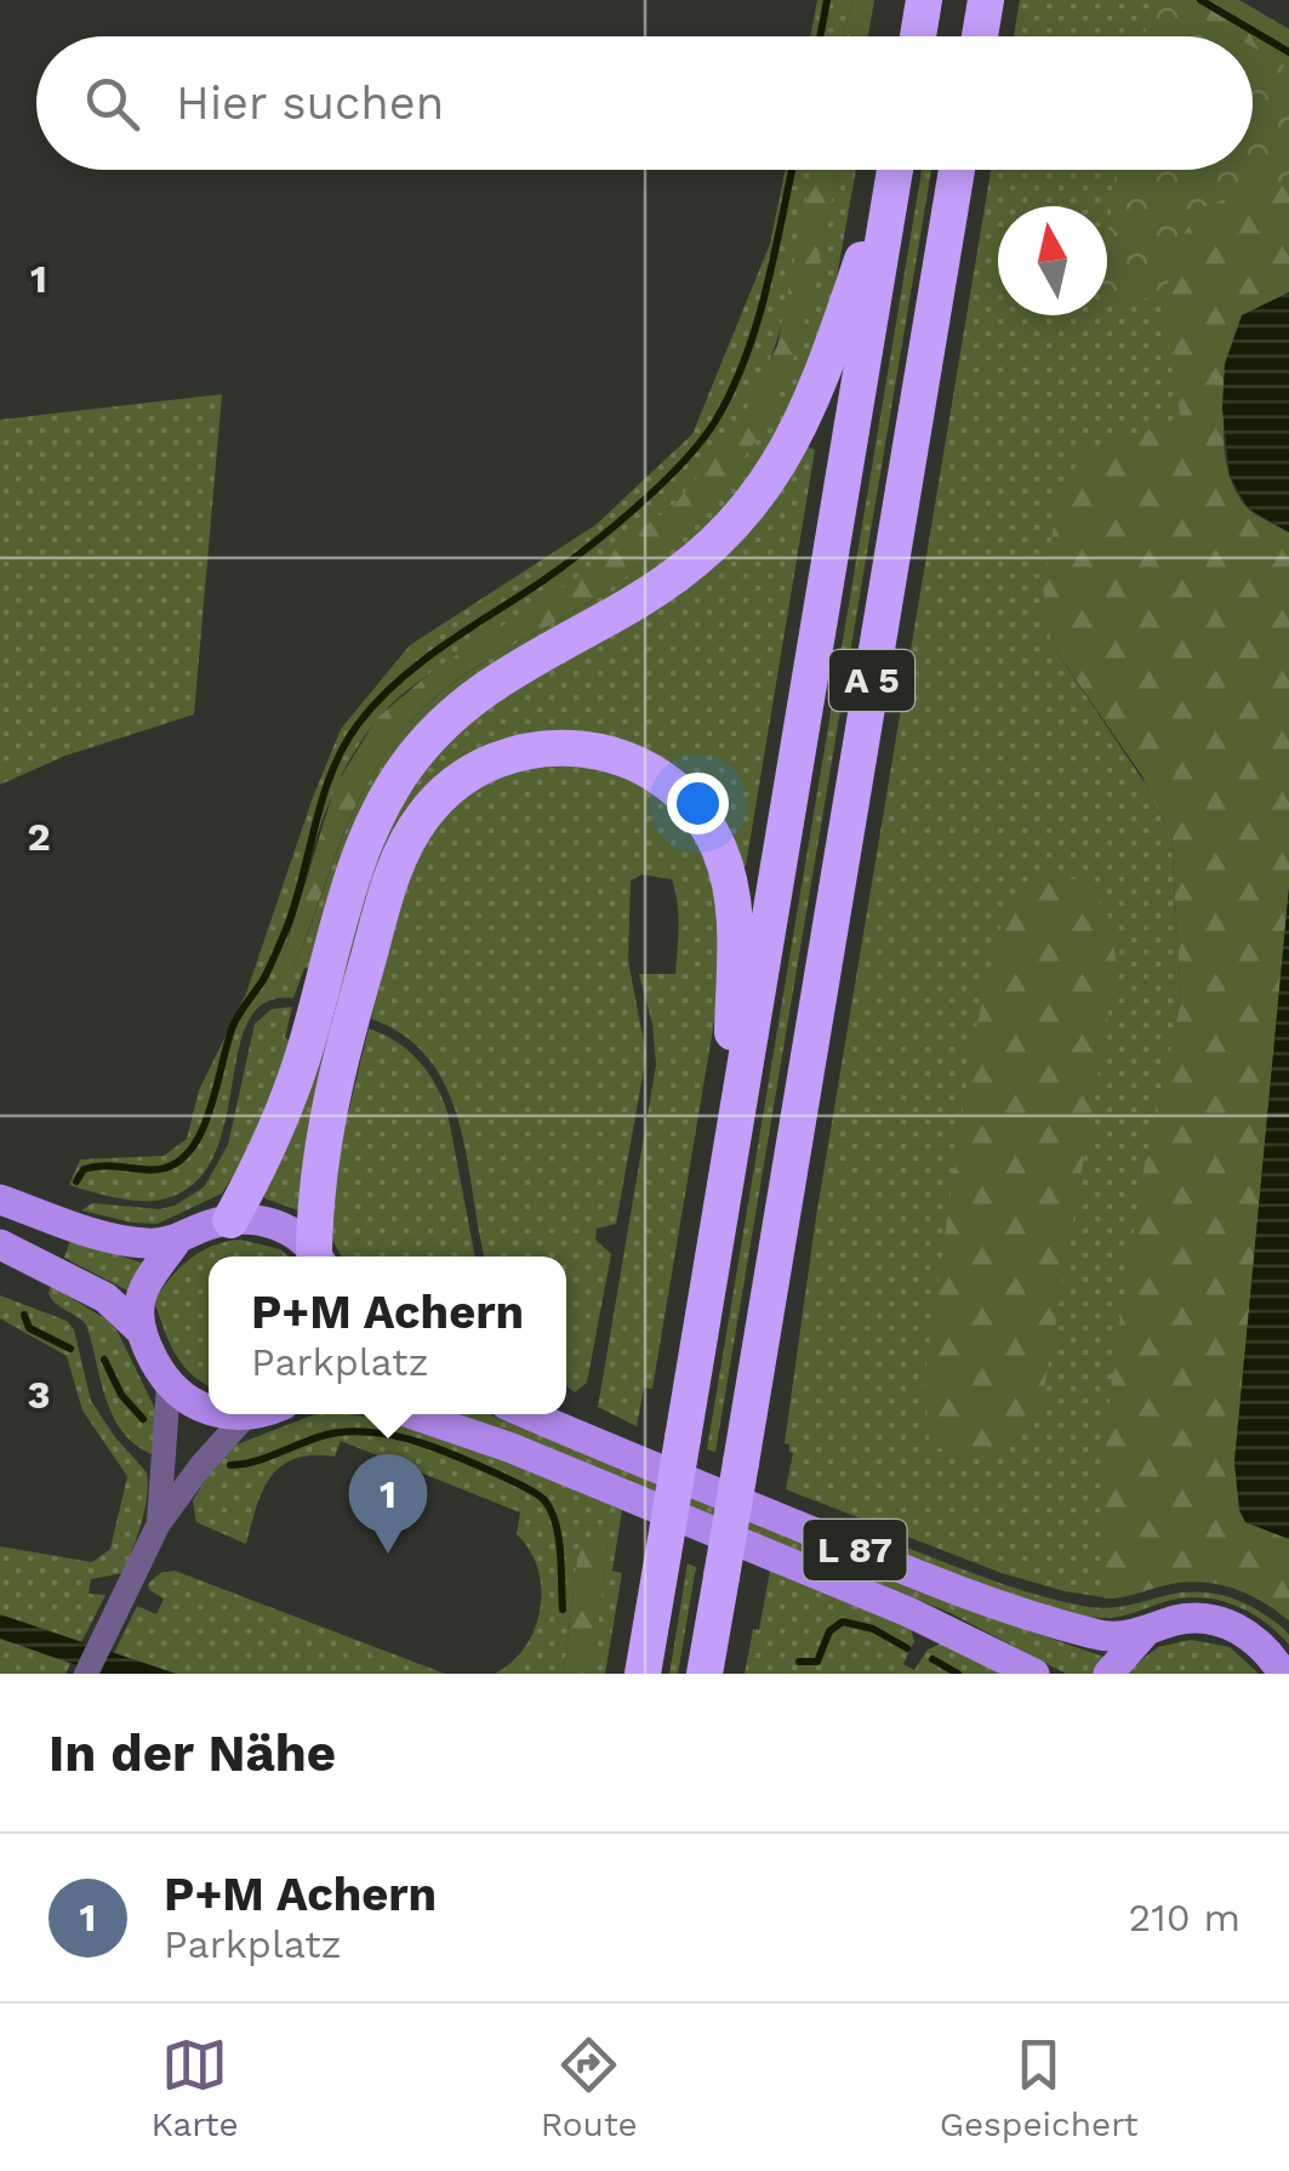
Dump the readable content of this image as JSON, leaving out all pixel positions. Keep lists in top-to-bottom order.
{
  "streets": {
    "highway": ["A 5"],
    "main road": ["L 87"]
  },
  "north": "top",
  "page": {
    "search": "Hier suchen",
    "popup": ["P+M Achern", "Parkplatz"],
    "pins": "1",
    "heading": "In der Nähe",
    "list": [
      {
        "mark": "1",
        "name": "P+M Achern",
        "note": "Parkplatz",
        "value": "210 m"
      }
    ],
    "nav": ["Karte", "Route", "Gespeichert"]
  },
  "grid": {
    "rows": ["1", "2", "3"]
  }
}
